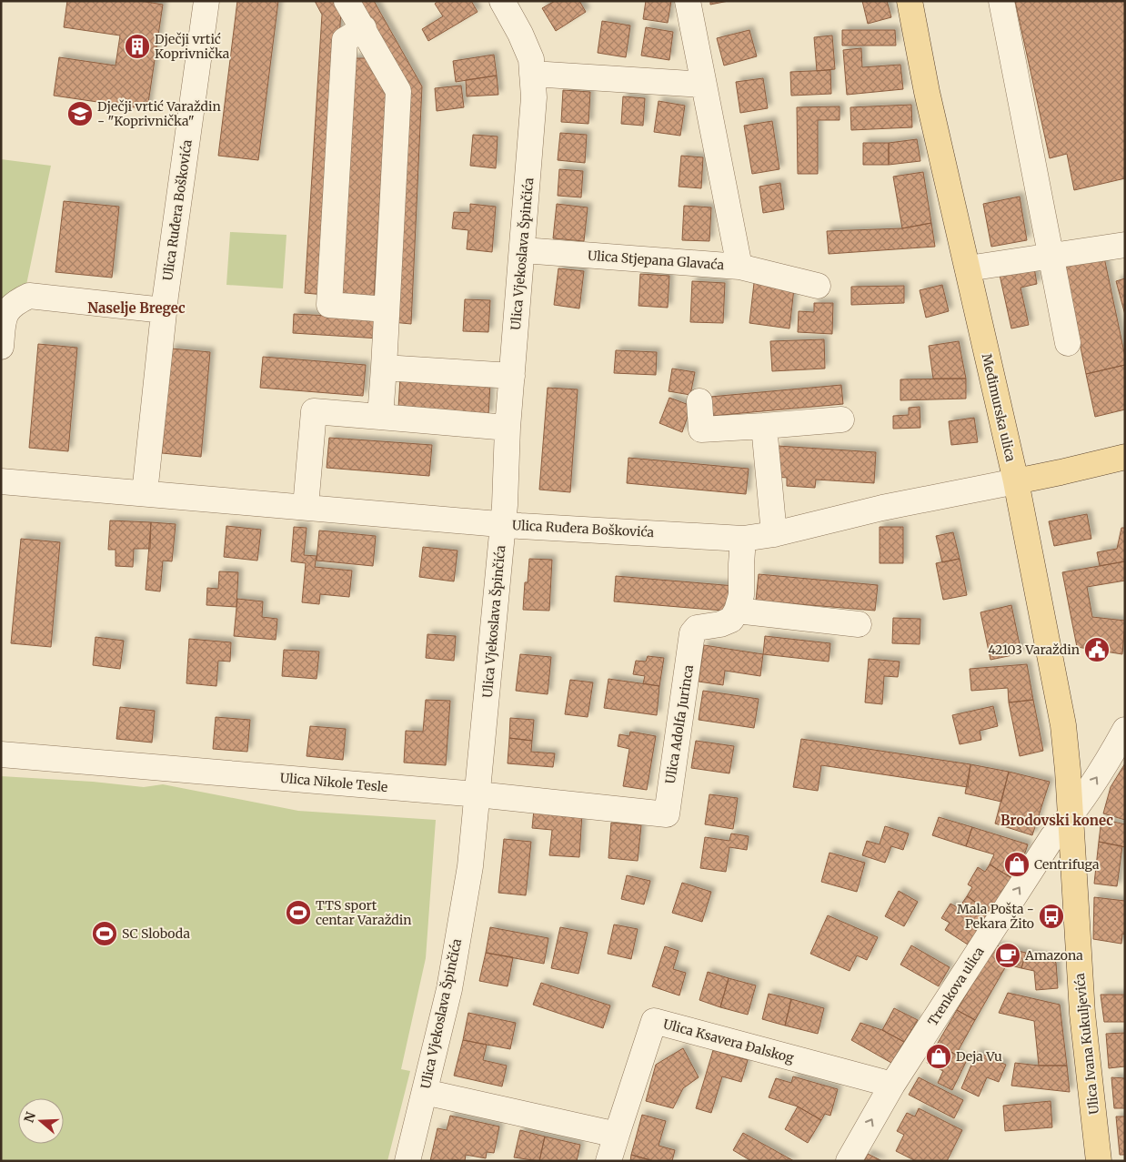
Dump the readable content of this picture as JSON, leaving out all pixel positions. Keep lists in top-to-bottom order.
{
  "streets": {
    "main road": ["Međimurska ulica", "Ulica Ivana Kukuljevića"],
    "street": [
      "Ulica Ruđera Boškovića",
      "Ulica Vjekoslava Špinčića",
      "Ulica Stjepana Glavaća",
      "Ulica Adolfa Jurinca",
      "Ulica Nikole Tesle",
      "Trenkova ulica",
      "Ulica Ksavera Đalskog"
    ]
  },
  "crossings": [
    ["Ulica Ruđera Boškovića", "Ulica Vjekoslava Špinčića"],
    ["Ulica Ruđera Boškovića", "Međimurska ulica"],
    ["Ulica Vjekoslava Špinčića", "Ulica Stjepana Glavaća"],
    ["Ulica Vjekoslava Špinčića", "Ulica Nikole Tesle"],
    ["Međimurska ulica", "Trenkova ulica"],
    ["Međimurska ulica", "Ulica Ivana Kukuljevića"],
    ["Ulica Adolfa Jurinca", "Ulica Nikole Tesle"],
    ["Trenkova ulica", "Ulica Ksavera Đalskog"],
    ["Trenkova ulica", "Ulica Ivana Kukuljevića"]
  ],
  "one_way": ["Trenkova ulica"],
  "districts": ["Naselje Bregec", "Brodovski konec"],
  "places": {
    "building": ["Dječji vrtić Koprivnička"],
    "school or university": ["Dječji vrtić Varaždin - \"Koprivnička\""],
    "public building": ["42103 Varaždin"],
    "shop": ["Centrifuga", "Deja Vu"],
    "sports": ["TTS sport centar Varaždin", "SC Sloboda"],
    "bus stop": ["Mala Pošta - Pekara Žito"],
    "cafe": ["Amazona"]
  },
  "north": "left"
}
